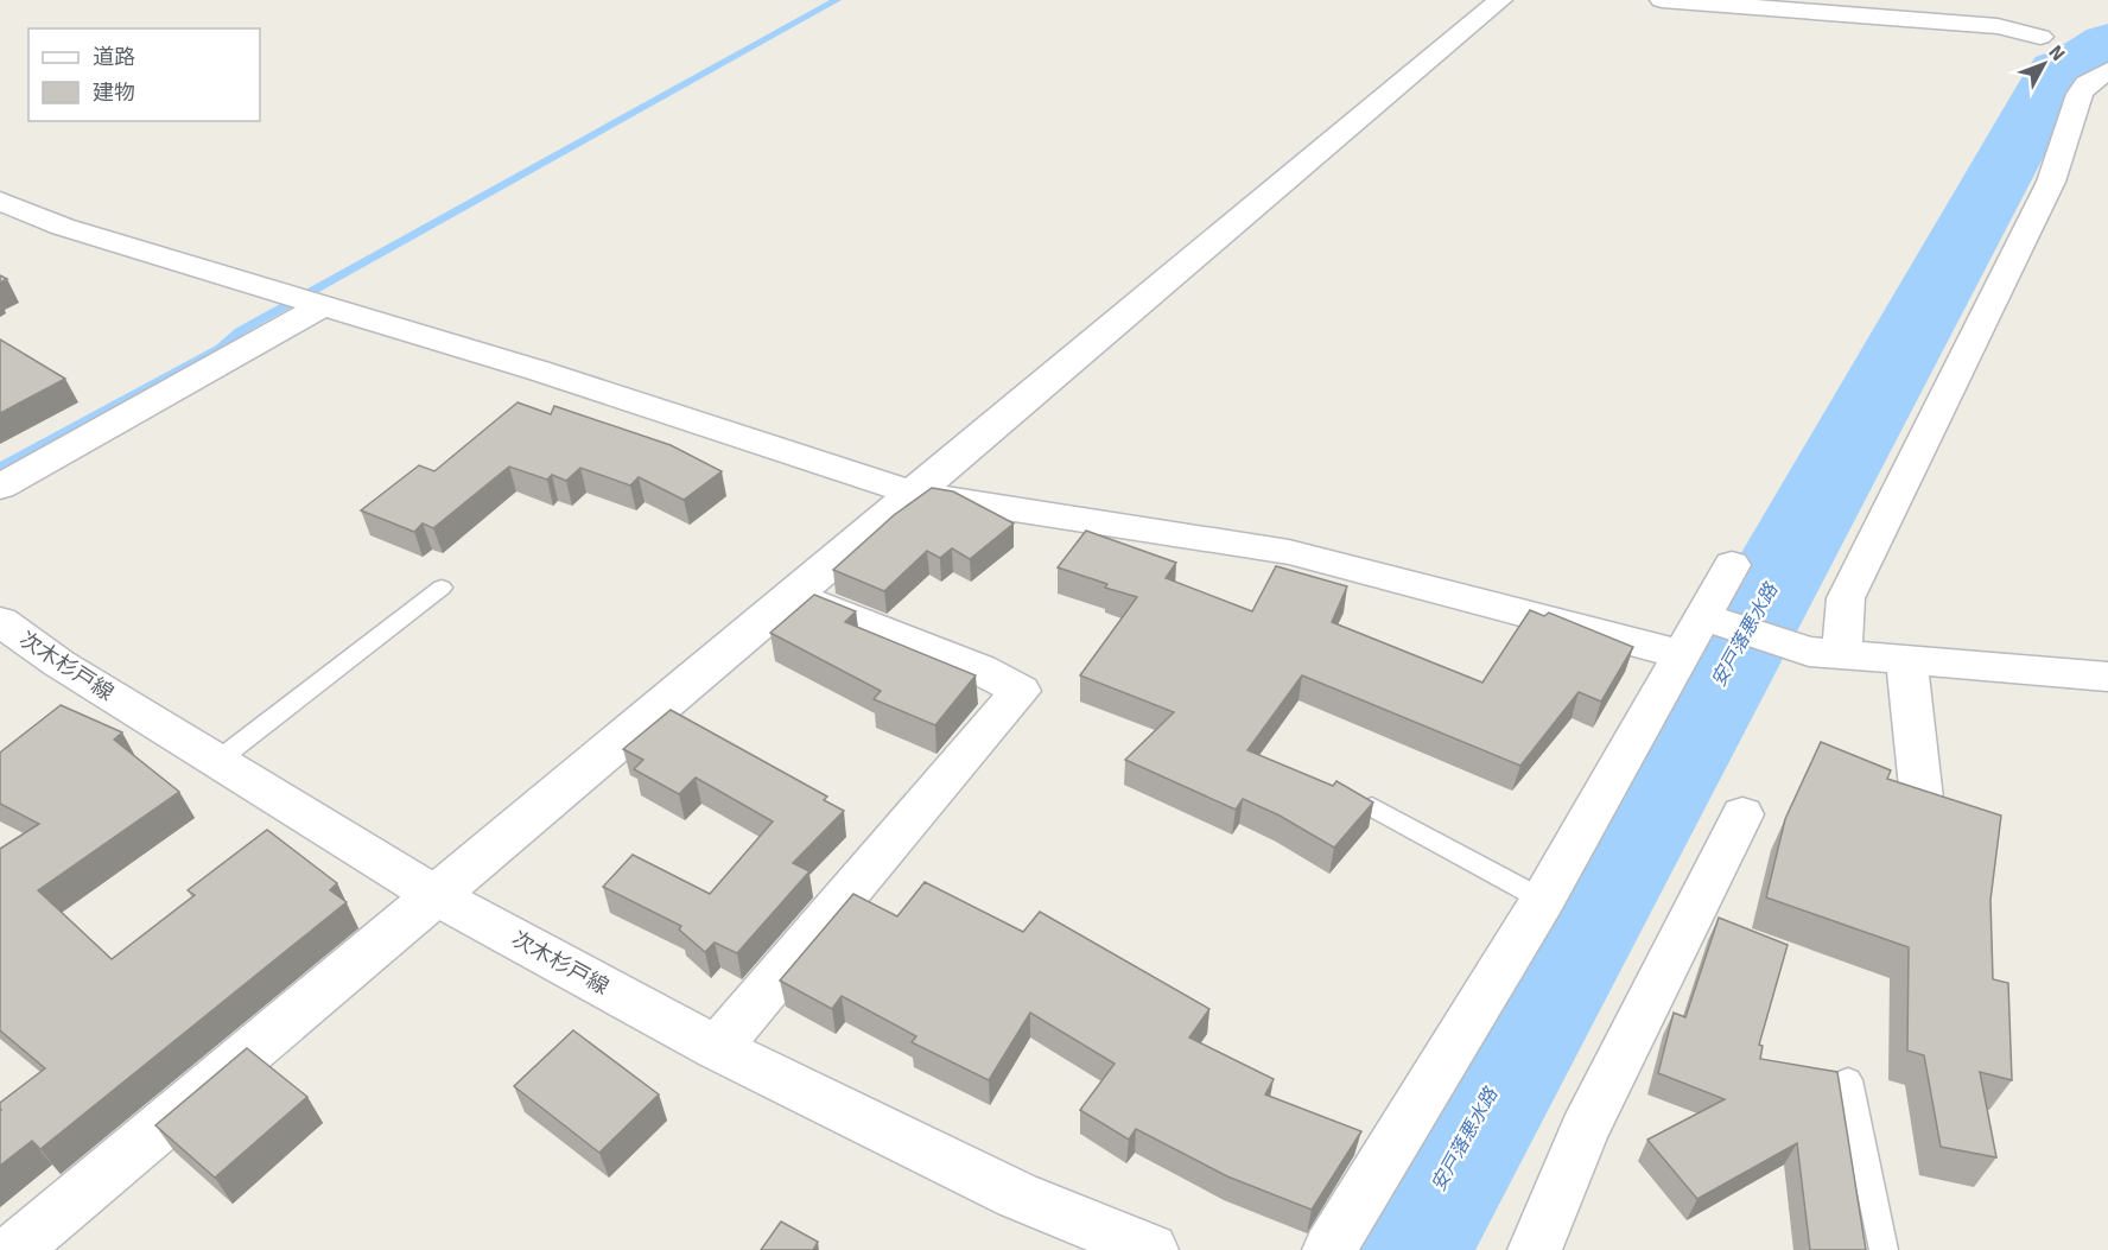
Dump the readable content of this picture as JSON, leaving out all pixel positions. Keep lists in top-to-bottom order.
{
  "streets": {
    "street": ["次木杉戸線"]
  },
  "water": ["安戸落悪水路"],
  "legend": ["道路", "建物"],
  "north": "top right"
}
